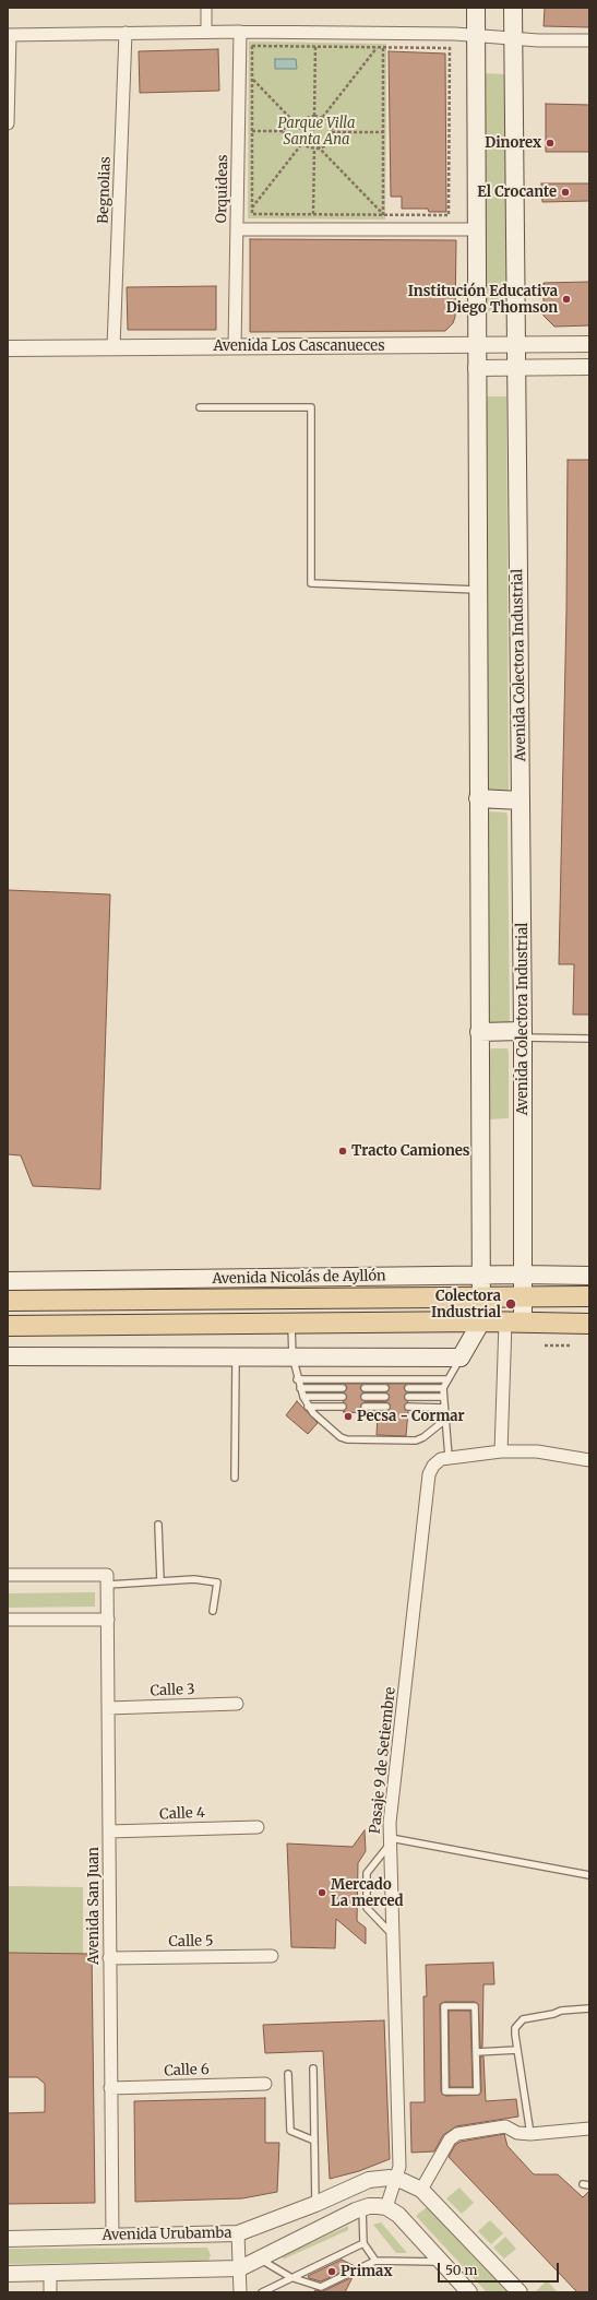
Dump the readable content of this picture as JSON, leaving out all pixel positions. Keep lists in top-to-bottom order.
{
  "streets": {
    "main road": ["Avenida Colectora Industrial", "Avenida Nicolás de Ayllón"],
    "street": [
      "Orquideas",
      "Begnolias",
      "Avenida Los Cascanueces",
      "Calle 3",
      "Pasaje 9 de Setiembre",
      "Calle 4",
      "Avenida San Juan",
      "Calle 5",
      "Calle 6",
      "Avenida Urubamba"
    ]
  },
  "crossings": [
    ["Orquideas", "Avenida Los Cascanueces"],
    ["Begnolias", "Avenida Los Cascanueces"],
    ["Avenida Los Cascanueces", "Avenida Colectora Industrial"],
    ["Avenida Colectora Industrial", "Avenida Nicolás de Ayllón"],
    ["Calle 3", "Avenida San Juan"],
    ["Pasaje 9 de Setiembre", "Avenida Urubamba"],
    ["Calle 4", "Avenida San Juan"],
    ["Avenida San Juan", "Calle 5"],
    ["Avenida San Juan", "Calle 6"],
    ["Avenida San Juan", "Avenida Urubamba"]
  ],
  "parks": ["Parque Villa Santa Ana"],
  "places": [
    "Dinorex",
    "El Crocante",
    "Institución Educativa Diego Thomson",
    "Tracto Camiones",
    "Colectora Industrial",
    "Pecsa - Cormar",
    "Mercado La merced",
    "Primax"
  ],
  "scale_bar": "50 m"
}
